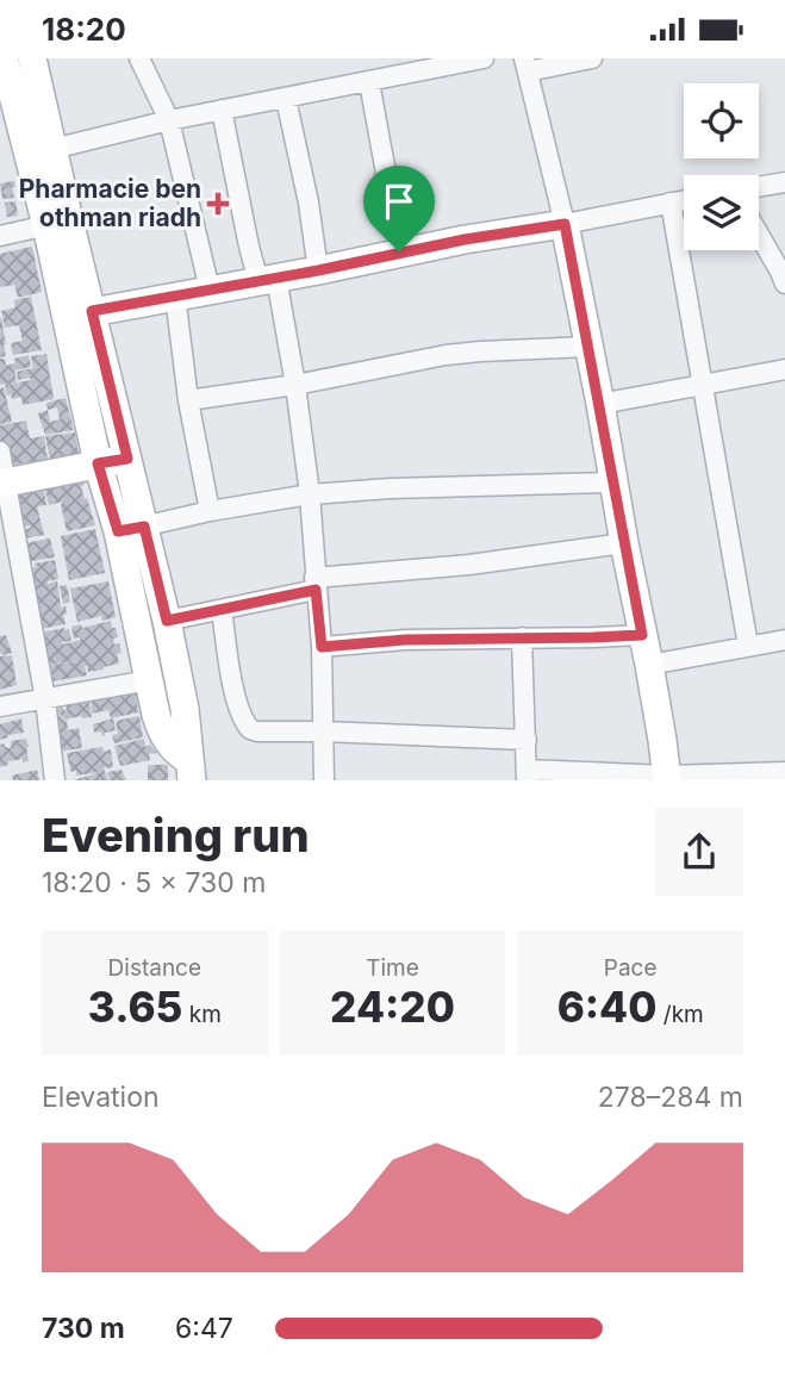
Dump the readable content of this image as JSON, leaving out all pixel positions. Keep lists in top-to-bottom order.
{
  "places": {
    "health": ["Pharmacie ben othman riadh"]
  },
  "page": {
    "status": "18:20",
    "heading": ["Evening run", "18:20 · 5 × 730 m"],
    "stats": [
      ["Distance", "3.65 km"],
      ["Time", "24:20"],
      ["Pace", "6:40 /km"]
    ],
    "chart": ["Elevation", "278–284 m"],
    "list": [
      {
        "name": "730 m",
        "note": "6:47"
      }
    ]
  }
}
